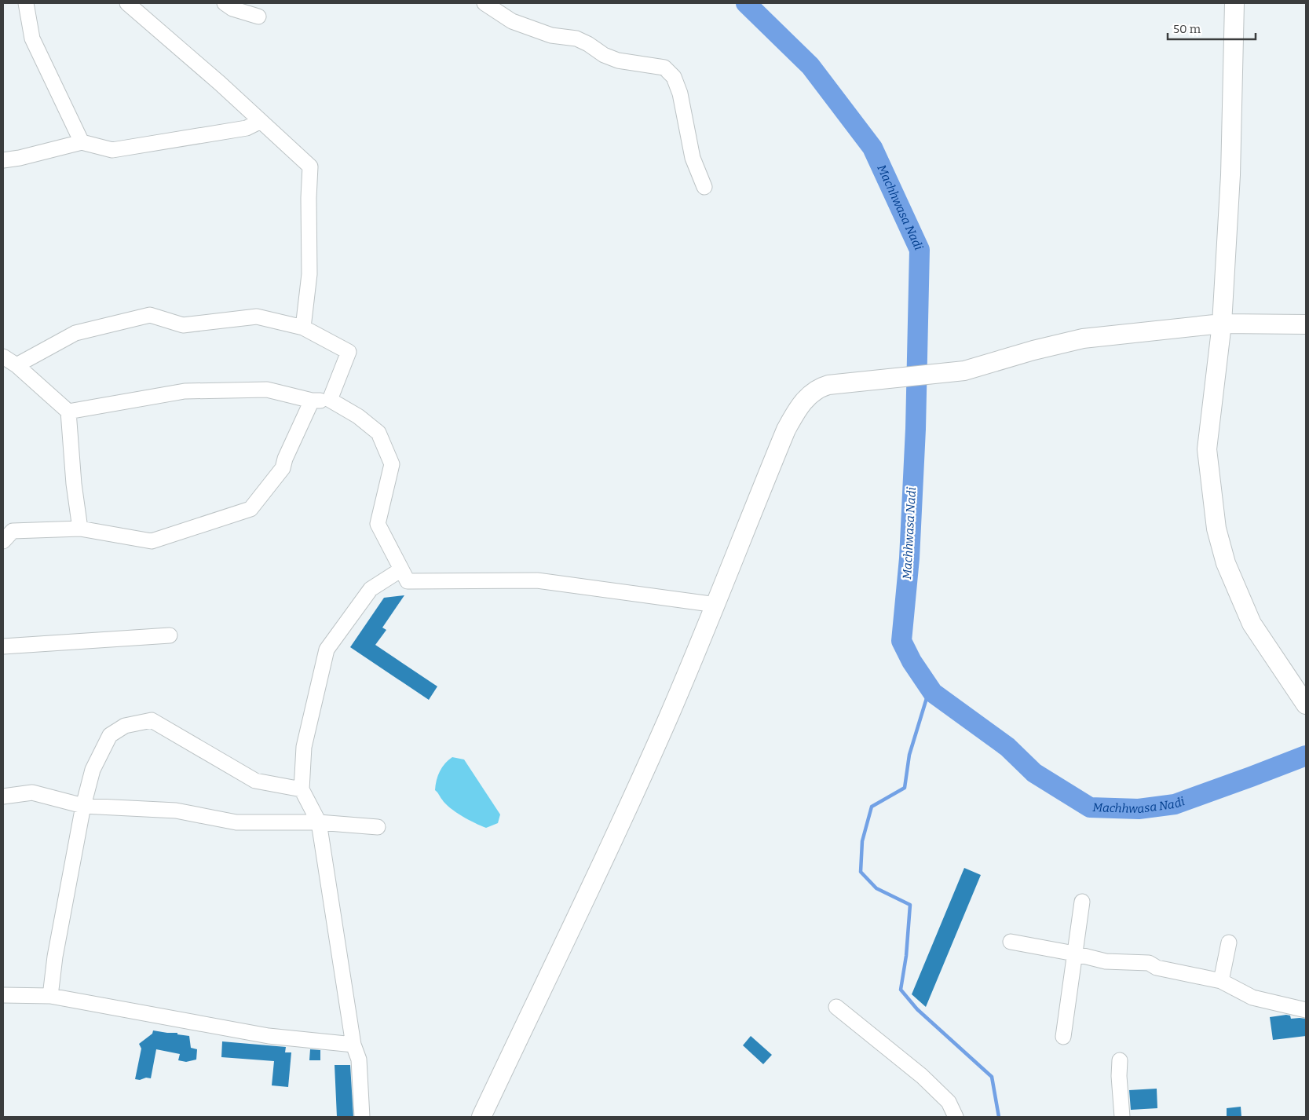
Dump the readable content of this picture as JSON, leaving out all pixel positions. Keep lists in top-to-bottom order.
{
  "water": ["Machhwasa Nadi"],
  "scale_bar": "50 m"
}
